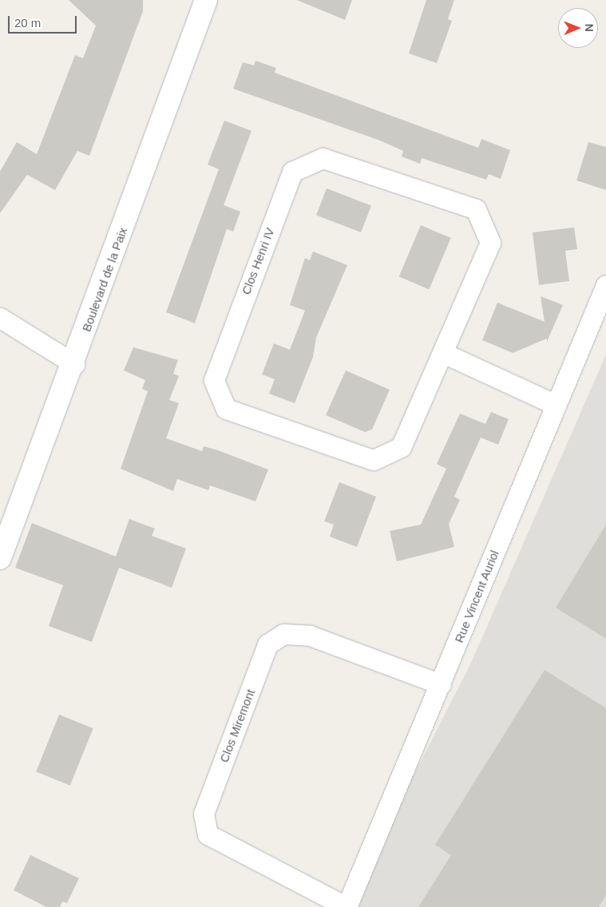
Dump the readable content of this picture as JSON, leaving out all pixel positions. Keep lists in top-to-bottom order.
{
  "streets": {
    "main road": ["Boulevard de la Paix"],
    "street": ["Clos Henri IV", "Rue Vincent Auriol", "Clos Miremont"]
  },
  "crossings": [
    ["Rue Vincent Auriol", "Clos Miremont"]
  ],
  "scale_bar": "20 m",
  "north": "right"
}
